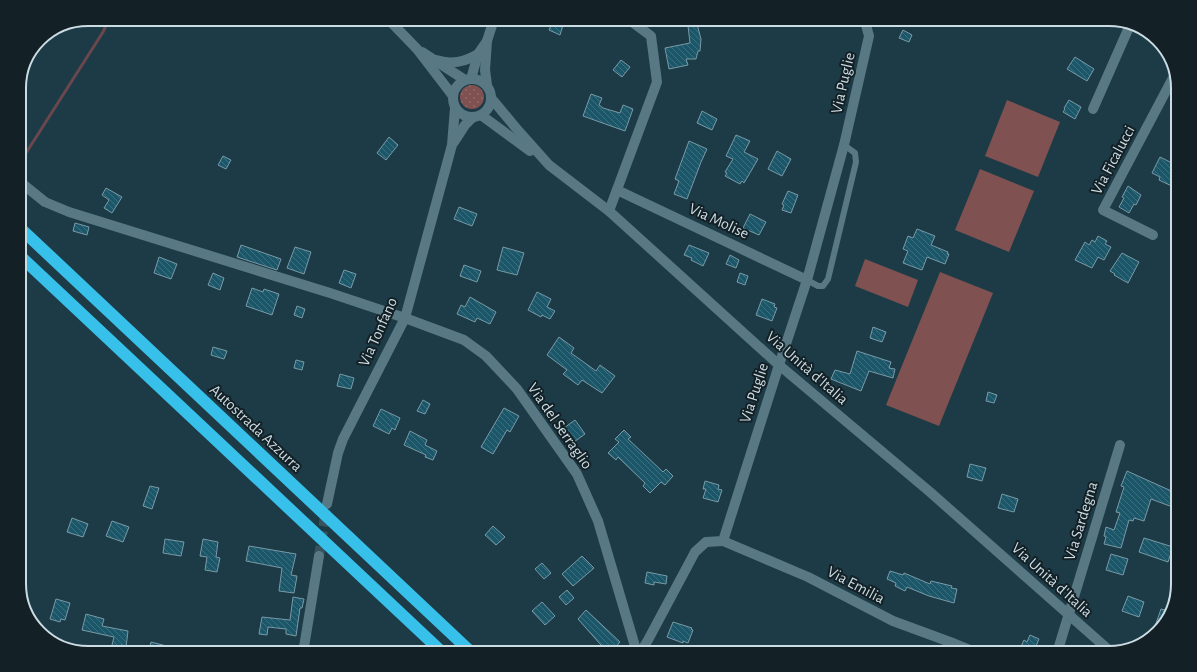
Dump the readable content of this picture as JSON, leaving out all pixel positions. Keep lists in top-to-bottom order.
{
  "streets": {
    "highway": ["Autostrada Azzurra"],
    "street": [
      "Via Puglie",
      "Via Ficalucci",
      "Via Molise",
      "Via Tonfano",
      "Via Unità d'Italia",
      "Via del Serraglio",
      "Via Sardegna",
      "Via Emilia"
    ]
  },
  "crossings": [
    ["Via Puglie", "Via Molise"],
    ["Via Puglie", "Via Unità d'Italia"],
    ["Via Puglie", "Via Emilia"],
    ["Via Tonfano", "Via del Serraglio"],
    ["Via Unità d'Italia", "Via Sardegna"]
  ]
}
